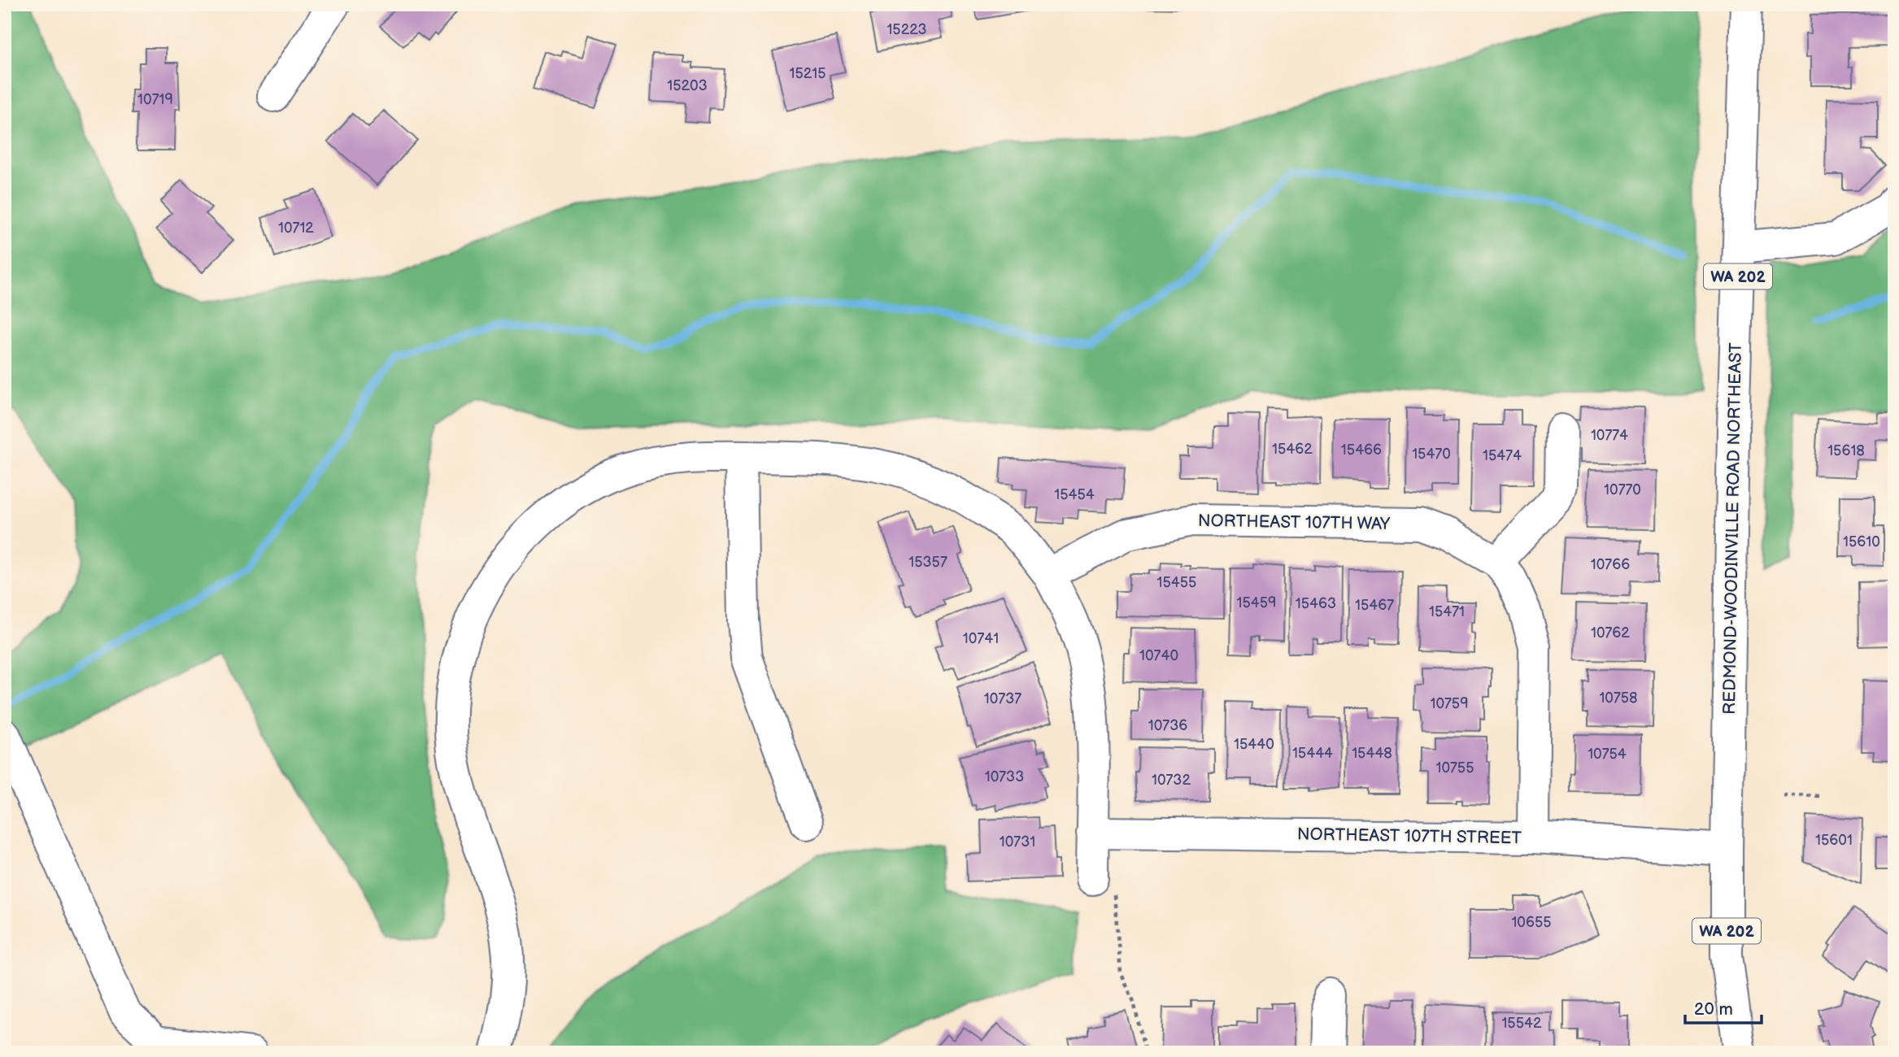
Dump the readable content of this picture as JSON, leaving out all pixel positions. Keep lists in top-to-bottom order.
{
  "streets": {
    "street": [
      "WA 202",
      "NORTHEAST 107TH WAY",
      "REDMOND-WOODINVILLE ROAD NORTHEAST",
      "NORTHEAST 107TH STREET"
    ]
  },
  "crossings": [
    ["REDMOND-WOODINVILLE ROAD NORTHEAST", "NORTHEAST 107TH STREET"]
  ],
  "house_numbers": [
    "15223",
    "15215",
    "15203",
    "10719",
    "10712",
    "10774",
    "15462",
    "15466",
    "15618",
    "15470",
    "15474",
    "10770",
    "15454",
    "15610",
    "15357",
    "10766",
    "15455",
    "15459",
    "15463",
    "15467",
    "15471",
    "10762",
    "10741",
    "10740",
    "10758",
    "10737",
    "10759",
    "10736",
    "15440",
    "15444",
    "15448",
    "10754",
    "10755",
    "10733",
    "10732",
    "15601",
    "10731",
    "10655",
    "15542"
  ],
  "scale_bar": "20 m"
}
